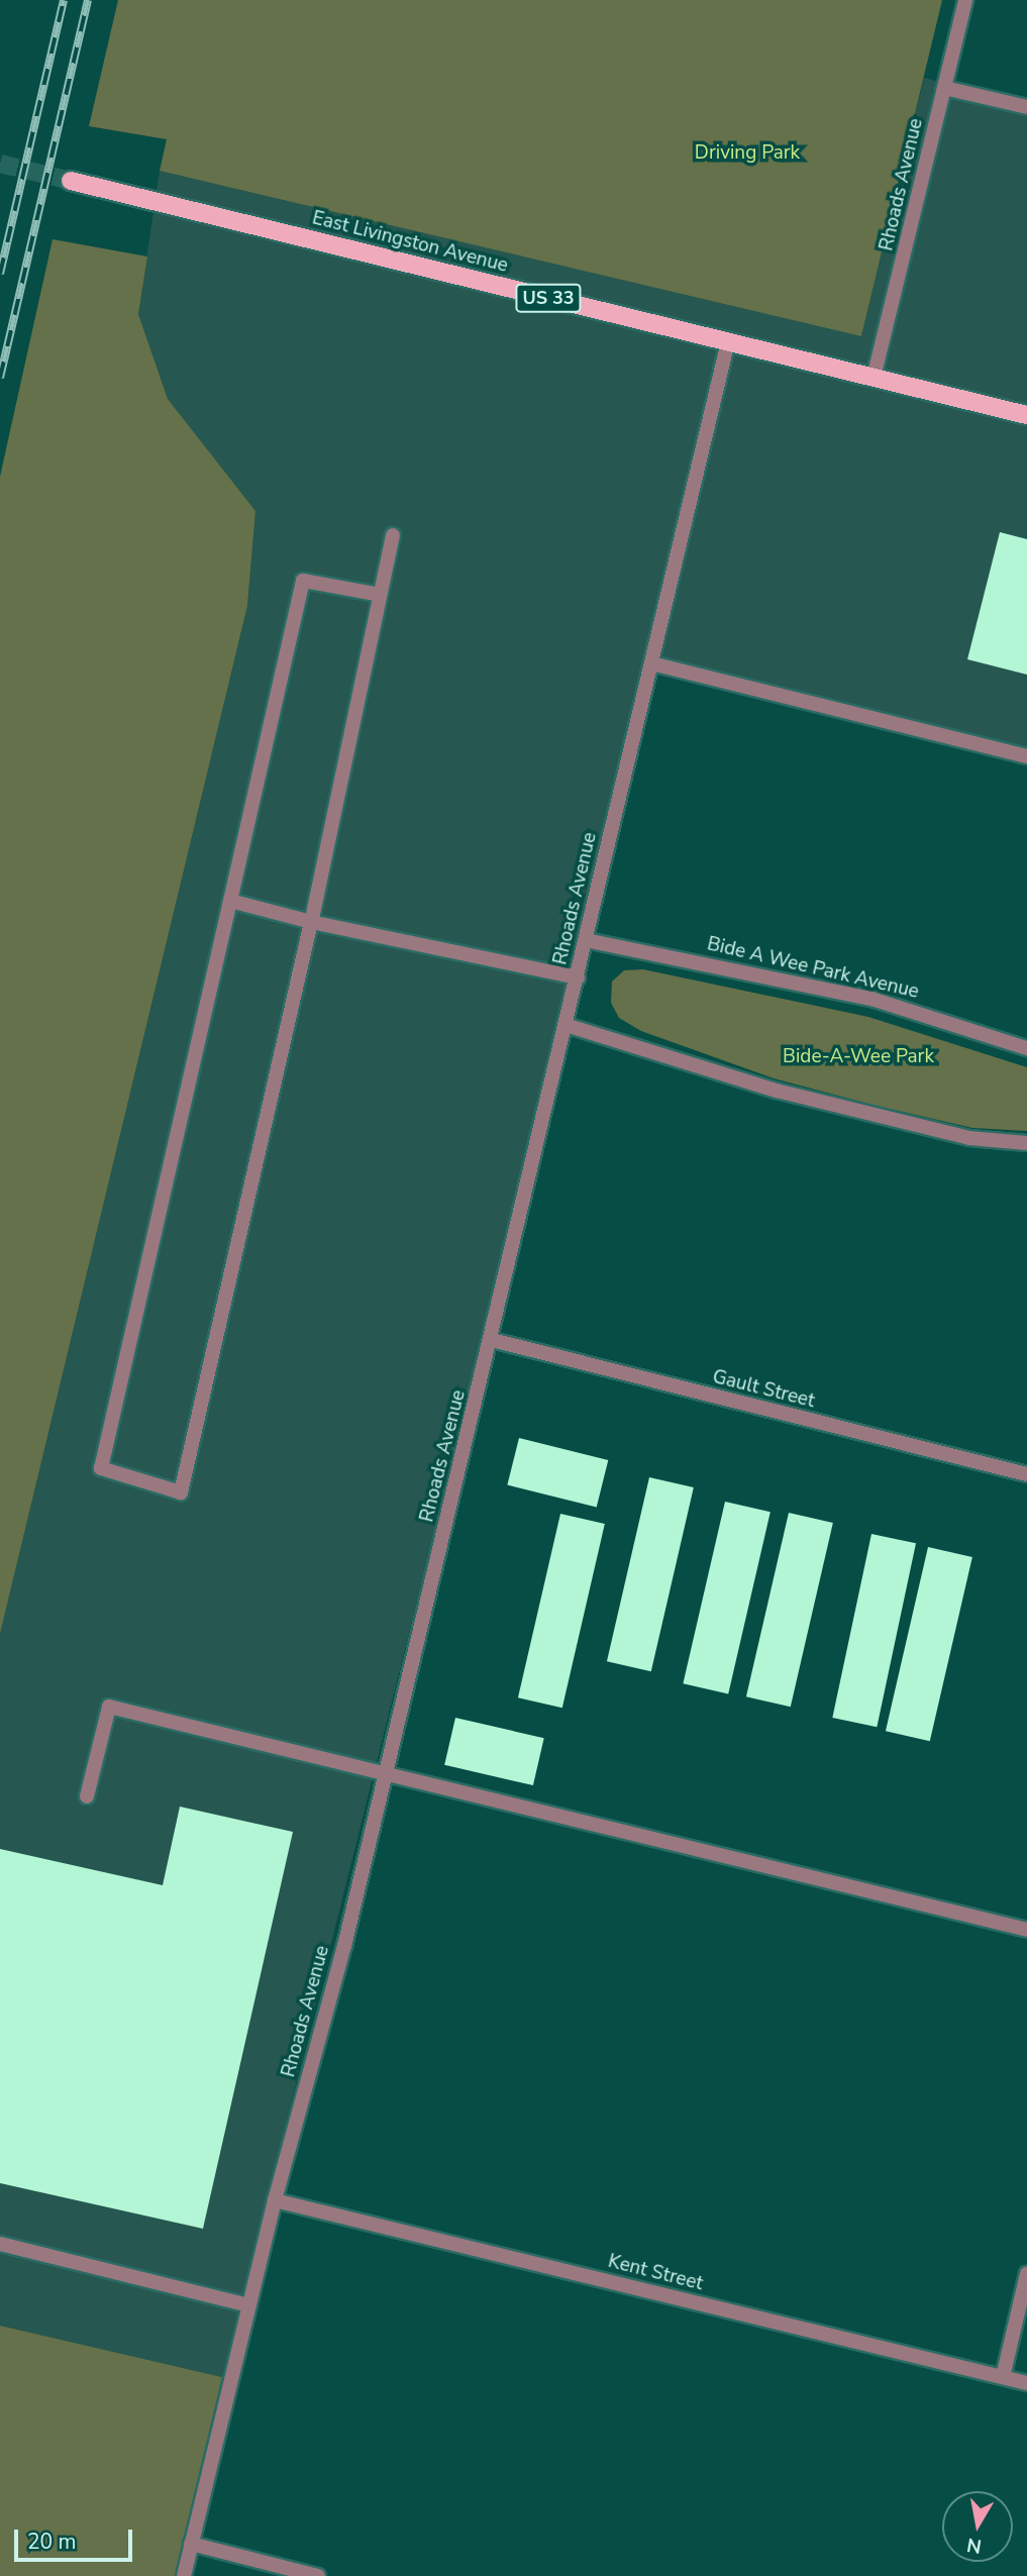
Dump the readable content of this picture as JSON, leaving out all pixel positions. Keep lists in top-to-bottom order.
{
  "streets": {
    "main road": ["East Livingston Avenue", "US 33"],
    "street": [
      "Rhoads Avenue",
      "Bide A Wee Park Avenue",
      "Gault Street",
      "Kent Street"
    ]
  },
  "crossings": [
    ["Rhoads Avenue", "East Livingston Avenue"],
    ["Rhoads Avenue", "Bide A Wee Park Avenue"],
    ["Rhoads Avenue", "Gault Street"],
    ["Rhoads Avenue", "Kent Street"]
  ],
  "parks": ["Driving Park", "Bide-A-Wee Park"],
  "scale_bar": "20 m",
  "north": "bottom"
}
